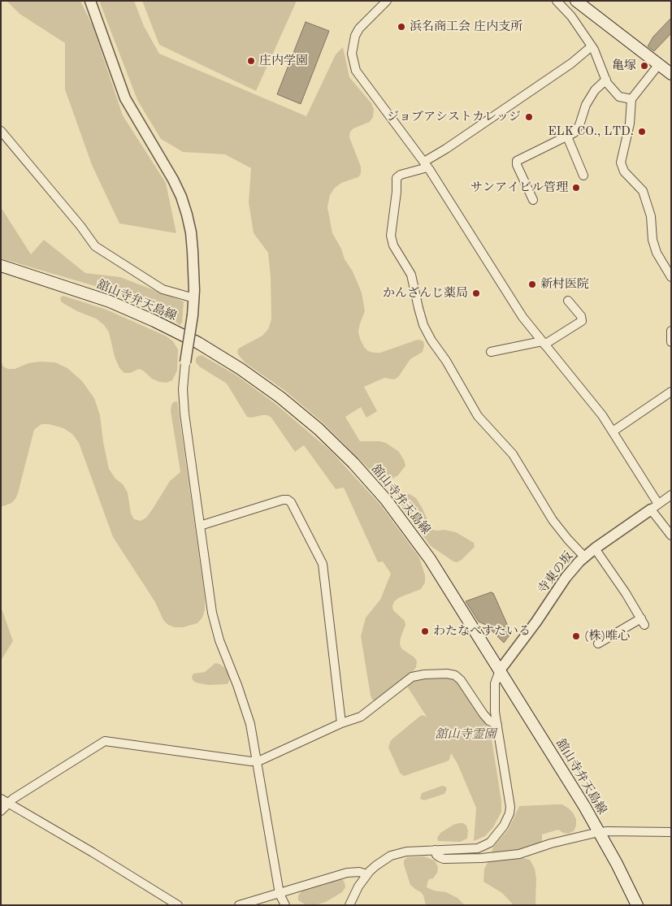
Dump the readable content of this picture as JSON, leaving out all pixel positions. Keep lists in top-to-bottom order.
{
  "streets": {
    "main road": ["舘山寺弁天島線"],
    "street": ["寺東の坂"]
  },
  "crossings": [
    ["舘山寺弁天島線", "寺東の坂"]
  ],
  "parks": ["舘山寺霊園"],
  "places": [
    "浜名商工会 庄内支所",
    "庄内学園",
    "亀塚",
    "ジョブアシストカレッジ",
    "ELK CO., LTD.",
    "サンアイビル管理",
    "新村医院",
    "かんざんじ薬局",
    "わたなべすたいる",
    "(株)唯心"
  ]
}
